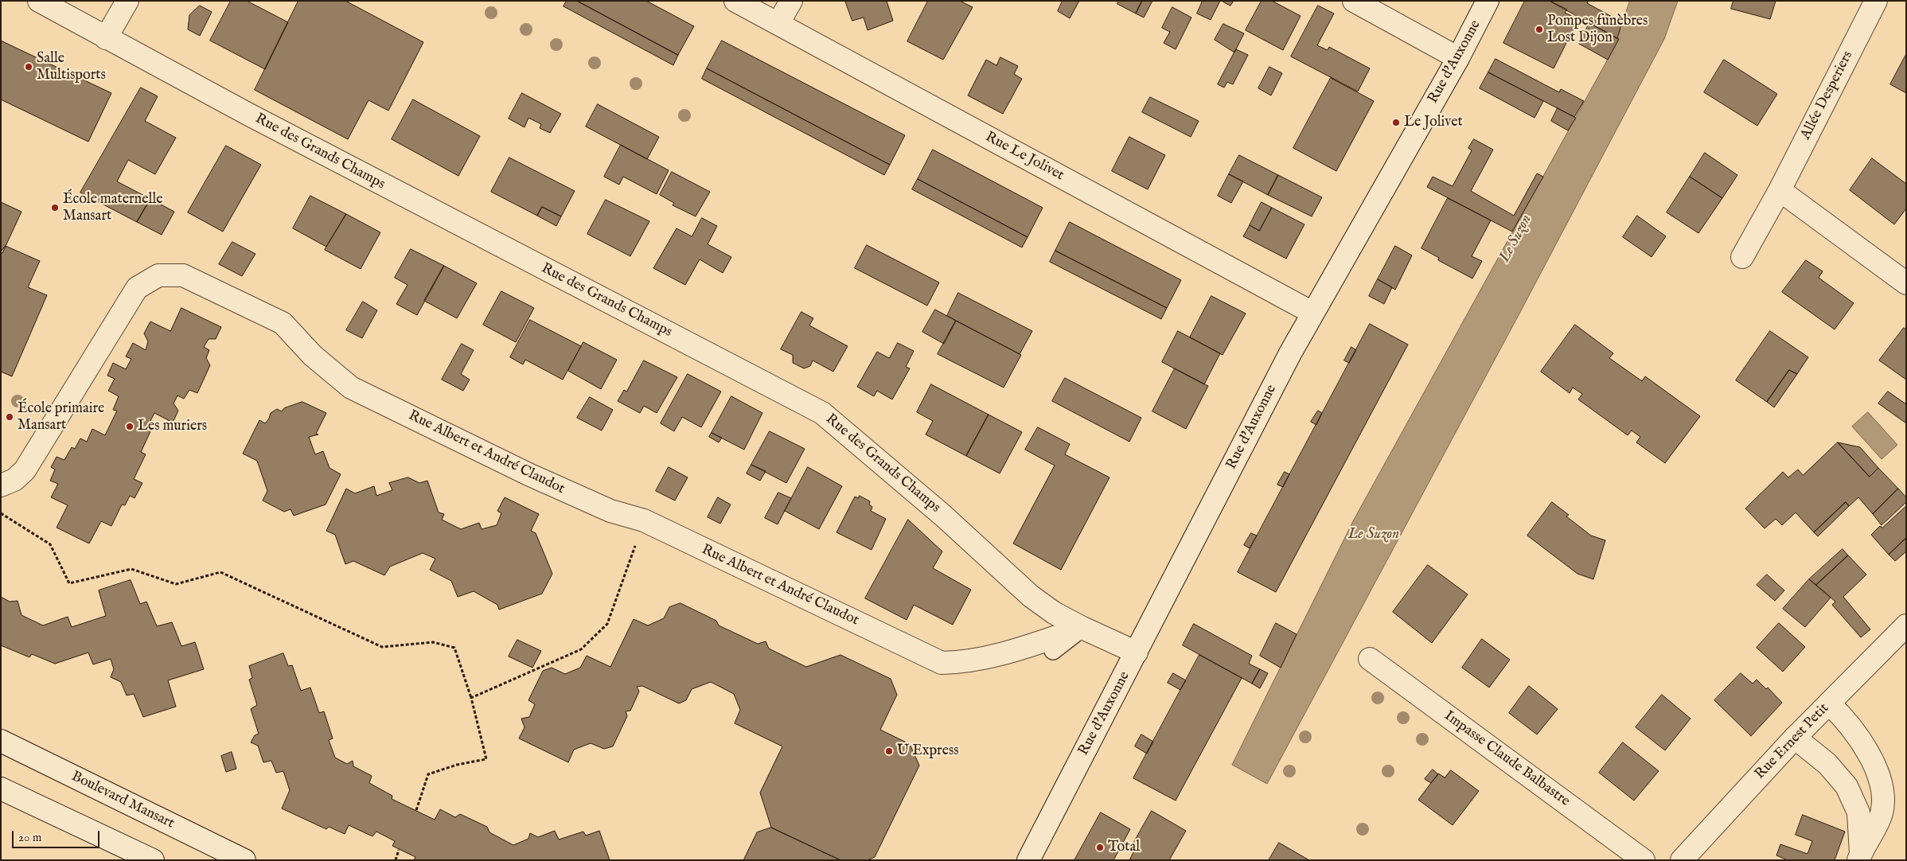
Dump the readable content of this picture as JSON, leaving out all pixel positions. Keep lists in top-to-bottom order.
{
  "streets": {
    "street": [
      "Rue d'Auxonne",
      "Allée Desperiers",
      "Rue des Grands Champs",
      "Rue Le Jolivet",
      "Rue Albert et André Claudot",
      "Rue Ernest Petit",
      "Impasse Claude Balbastre",
      "Boulevard Mansart"
    ]
  },
  "crossings": [
    ["Rue d'Auxonne", "Rue des Grands Champs"],
    ["Rue d'Auxonne", "Rue Le Jolivet"],
    ["Rue des Grands Champs", "Rue Albert et André Claudot"]
  ],
  "water": ["Le Suzon"],
  "places": [
    "Pompes funèbres Lost Dijon",
    "Salle Multisports",
    "Le Jolivet",
    "École maternelle Mansart",
    "École primaire Mansart",
    "Les muriers",
    "U Express",
    "Total"
  ],
  "scale_bar": "20 m"
}
